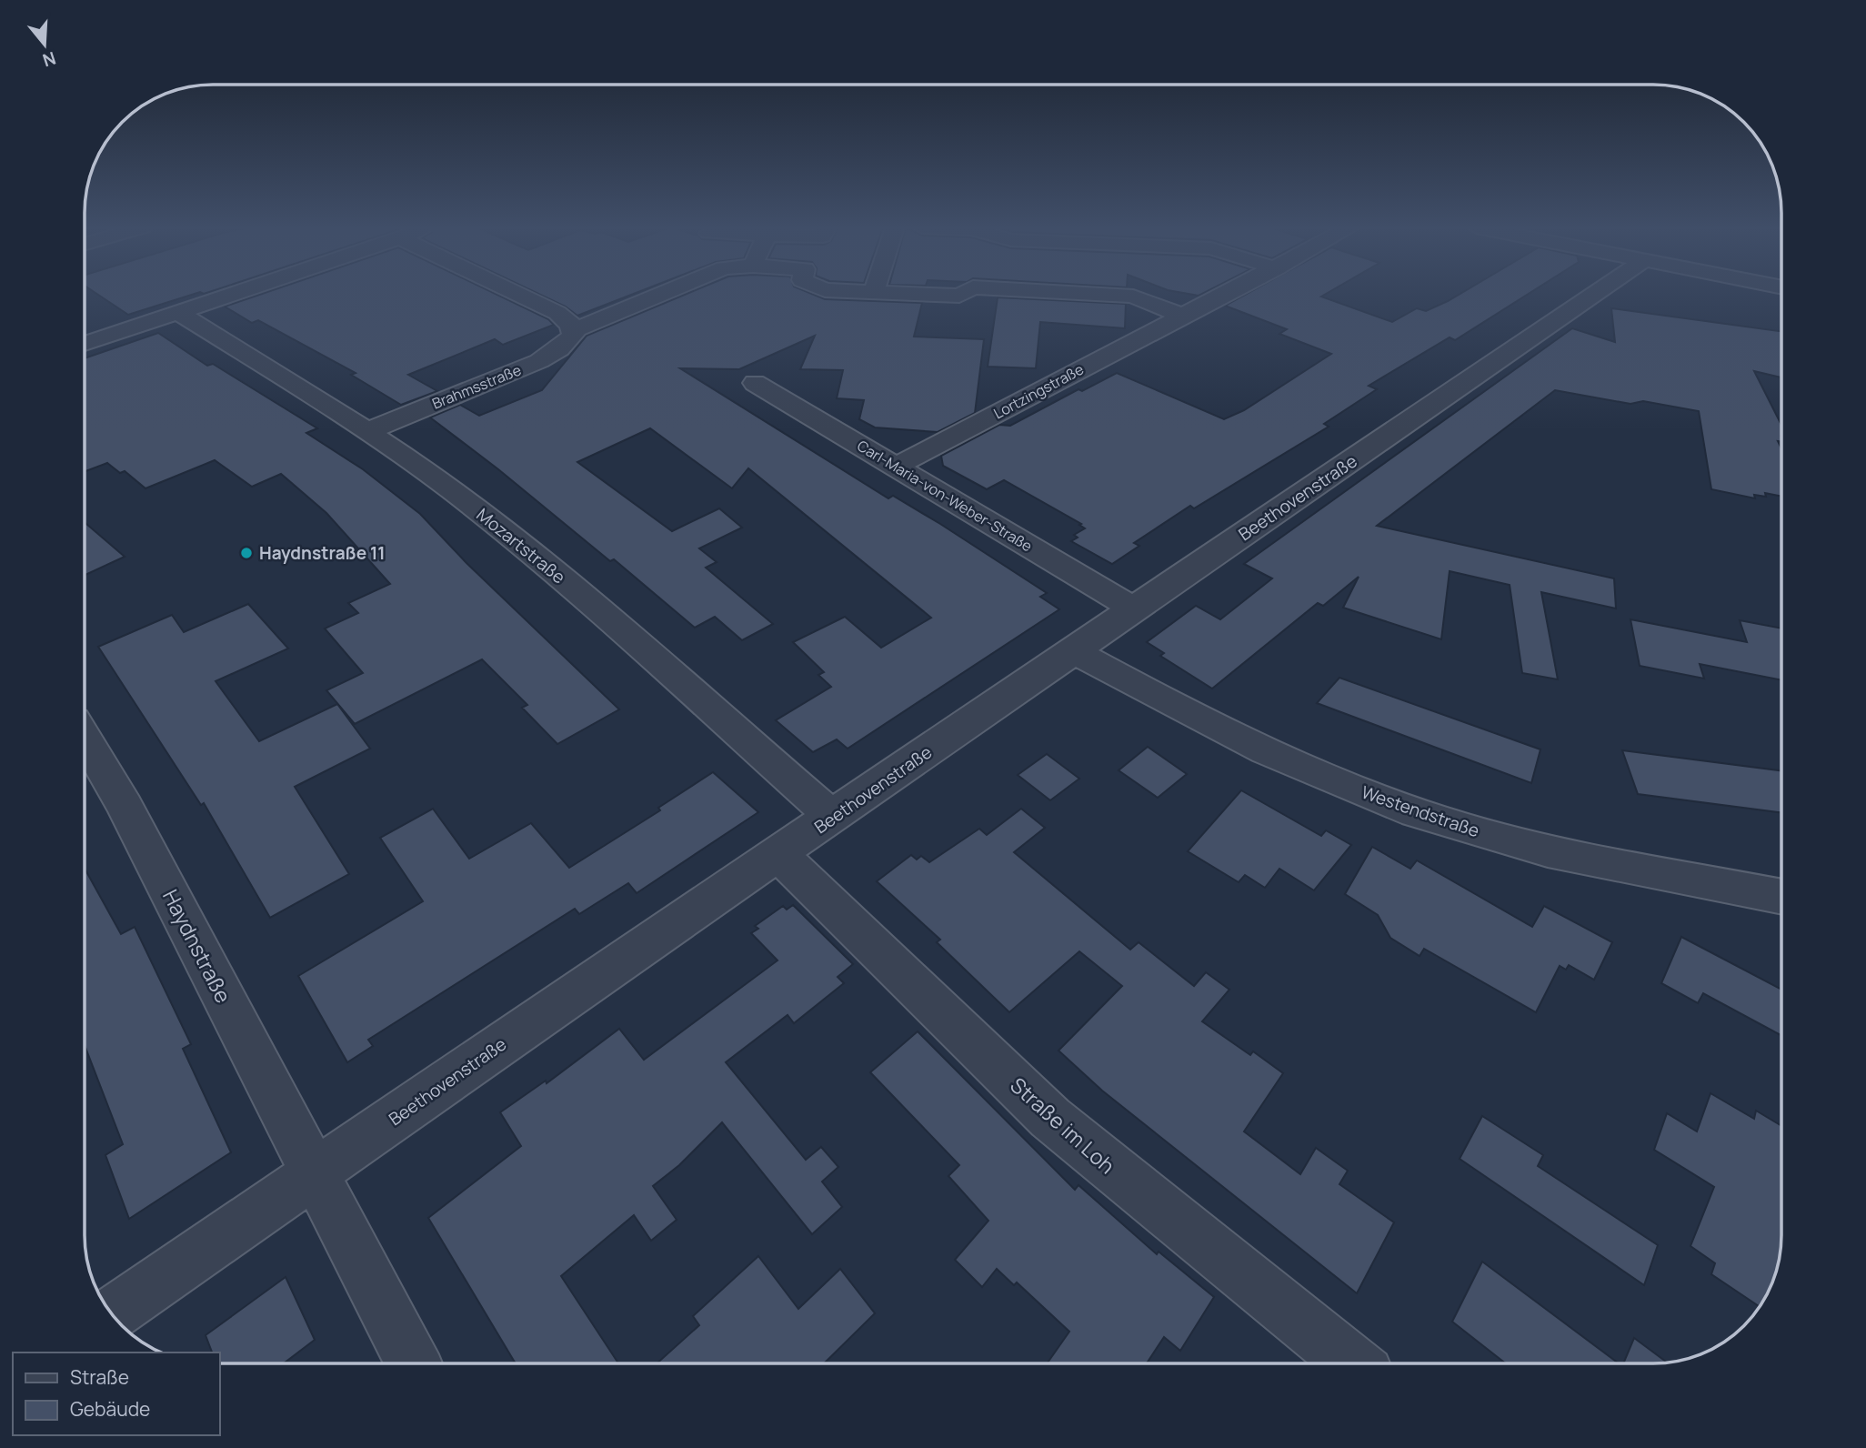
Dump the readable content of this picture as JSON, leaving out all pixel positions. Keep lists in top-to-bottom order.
{
  "streets": {
    "street": [
      "Brahmsstraße",
      "Lortzingstraße",
      "Carl-Maria-von-Weber-Straße",
      "Beethovenstraße",
      "Mozartstraße",
      "Westendstraße",
      "Haydnstraße",
      "Straße im Loh"
    ]
  },
  "crossings": [
    ["Brahmsstraße", "Mozartstraße"],
    ["Lortzingstraße", "Carl-Maria-von-Weber-Straße"],
    ["Carl-Maria-von-Weber-Straße", "Beethovenstraße"],
    ["Beethovenstraße", "Mozartstraße"],
    ["Beethovenstraße", "Westendstraße"],
    ["Beethovenstraße", "Haydnstraße"],
    ["Beethovenstraße", "Straße im Loh"]
  ],
  "places": ["Haydnstraße 11"],
  "legend": ["Straße", "Gebäude"],
  "north": "bottom"
}
